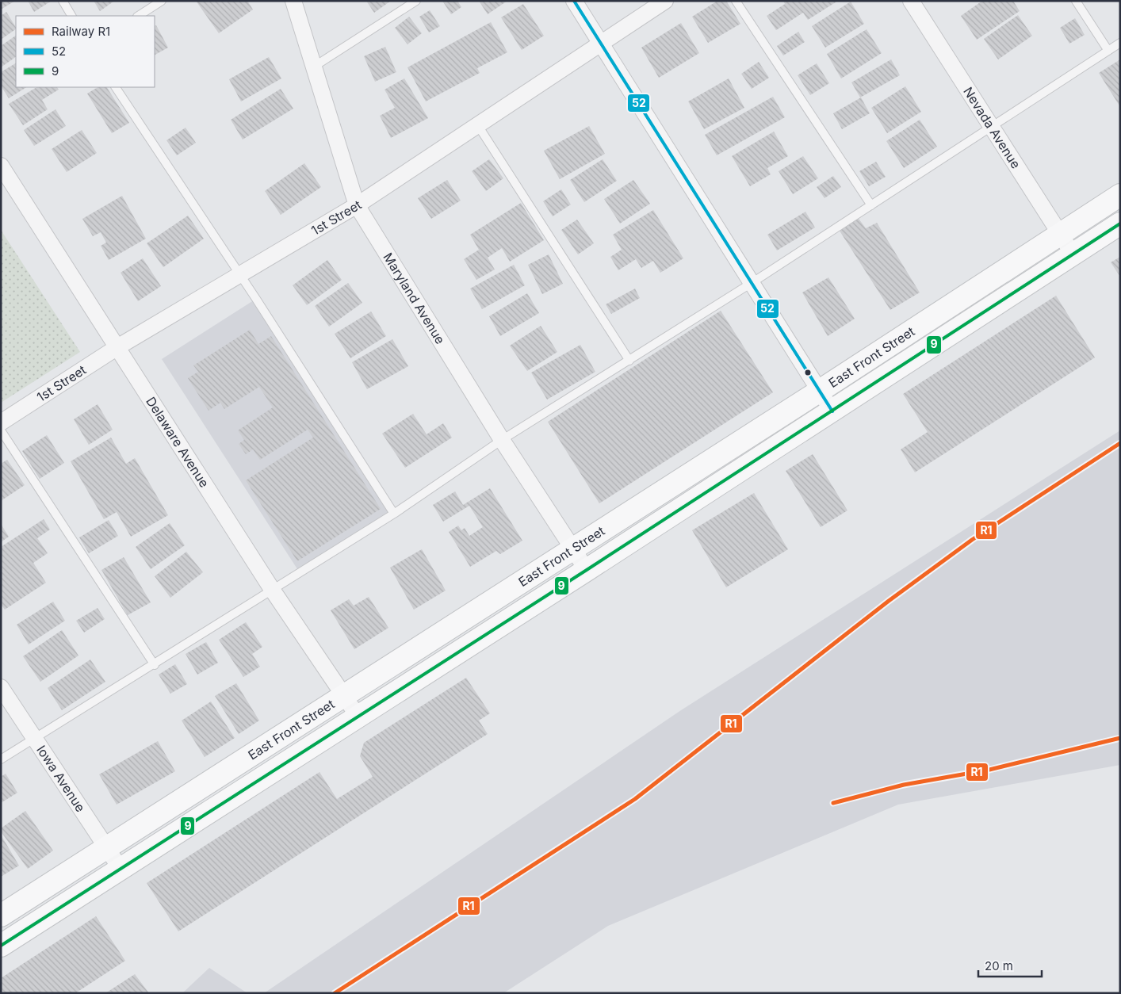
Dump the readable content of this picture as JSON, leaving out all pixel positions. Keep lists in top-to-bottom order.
{
  "streets": {
    "main road": ["East Front Street"],
    "street": [
      "Nevada Avenue",
      "1st Street",
      "Maryland Avenue",
      "Delaware Avenue",
      "Iowa Avenue"
    ]
  },
  "crossings": [
    ["Nevada Avenue", "East Front Street"],
    ["1st Street", "Maryland Avenue"],
    ["1st Street", "Delaware Avenue"],
    ["Maryland Avenue", "East Front Street"],
    ["East Front Street", "Delaware Avenue"],
    ["East Front Street", "Iowa Avenue"]
  ],
  "lines": ["transit line 52", "transit line 9", "rail line R1"],
  "legend": ["Railway R1", "52", "9"],
  "scale_bar": "20 m"
}
